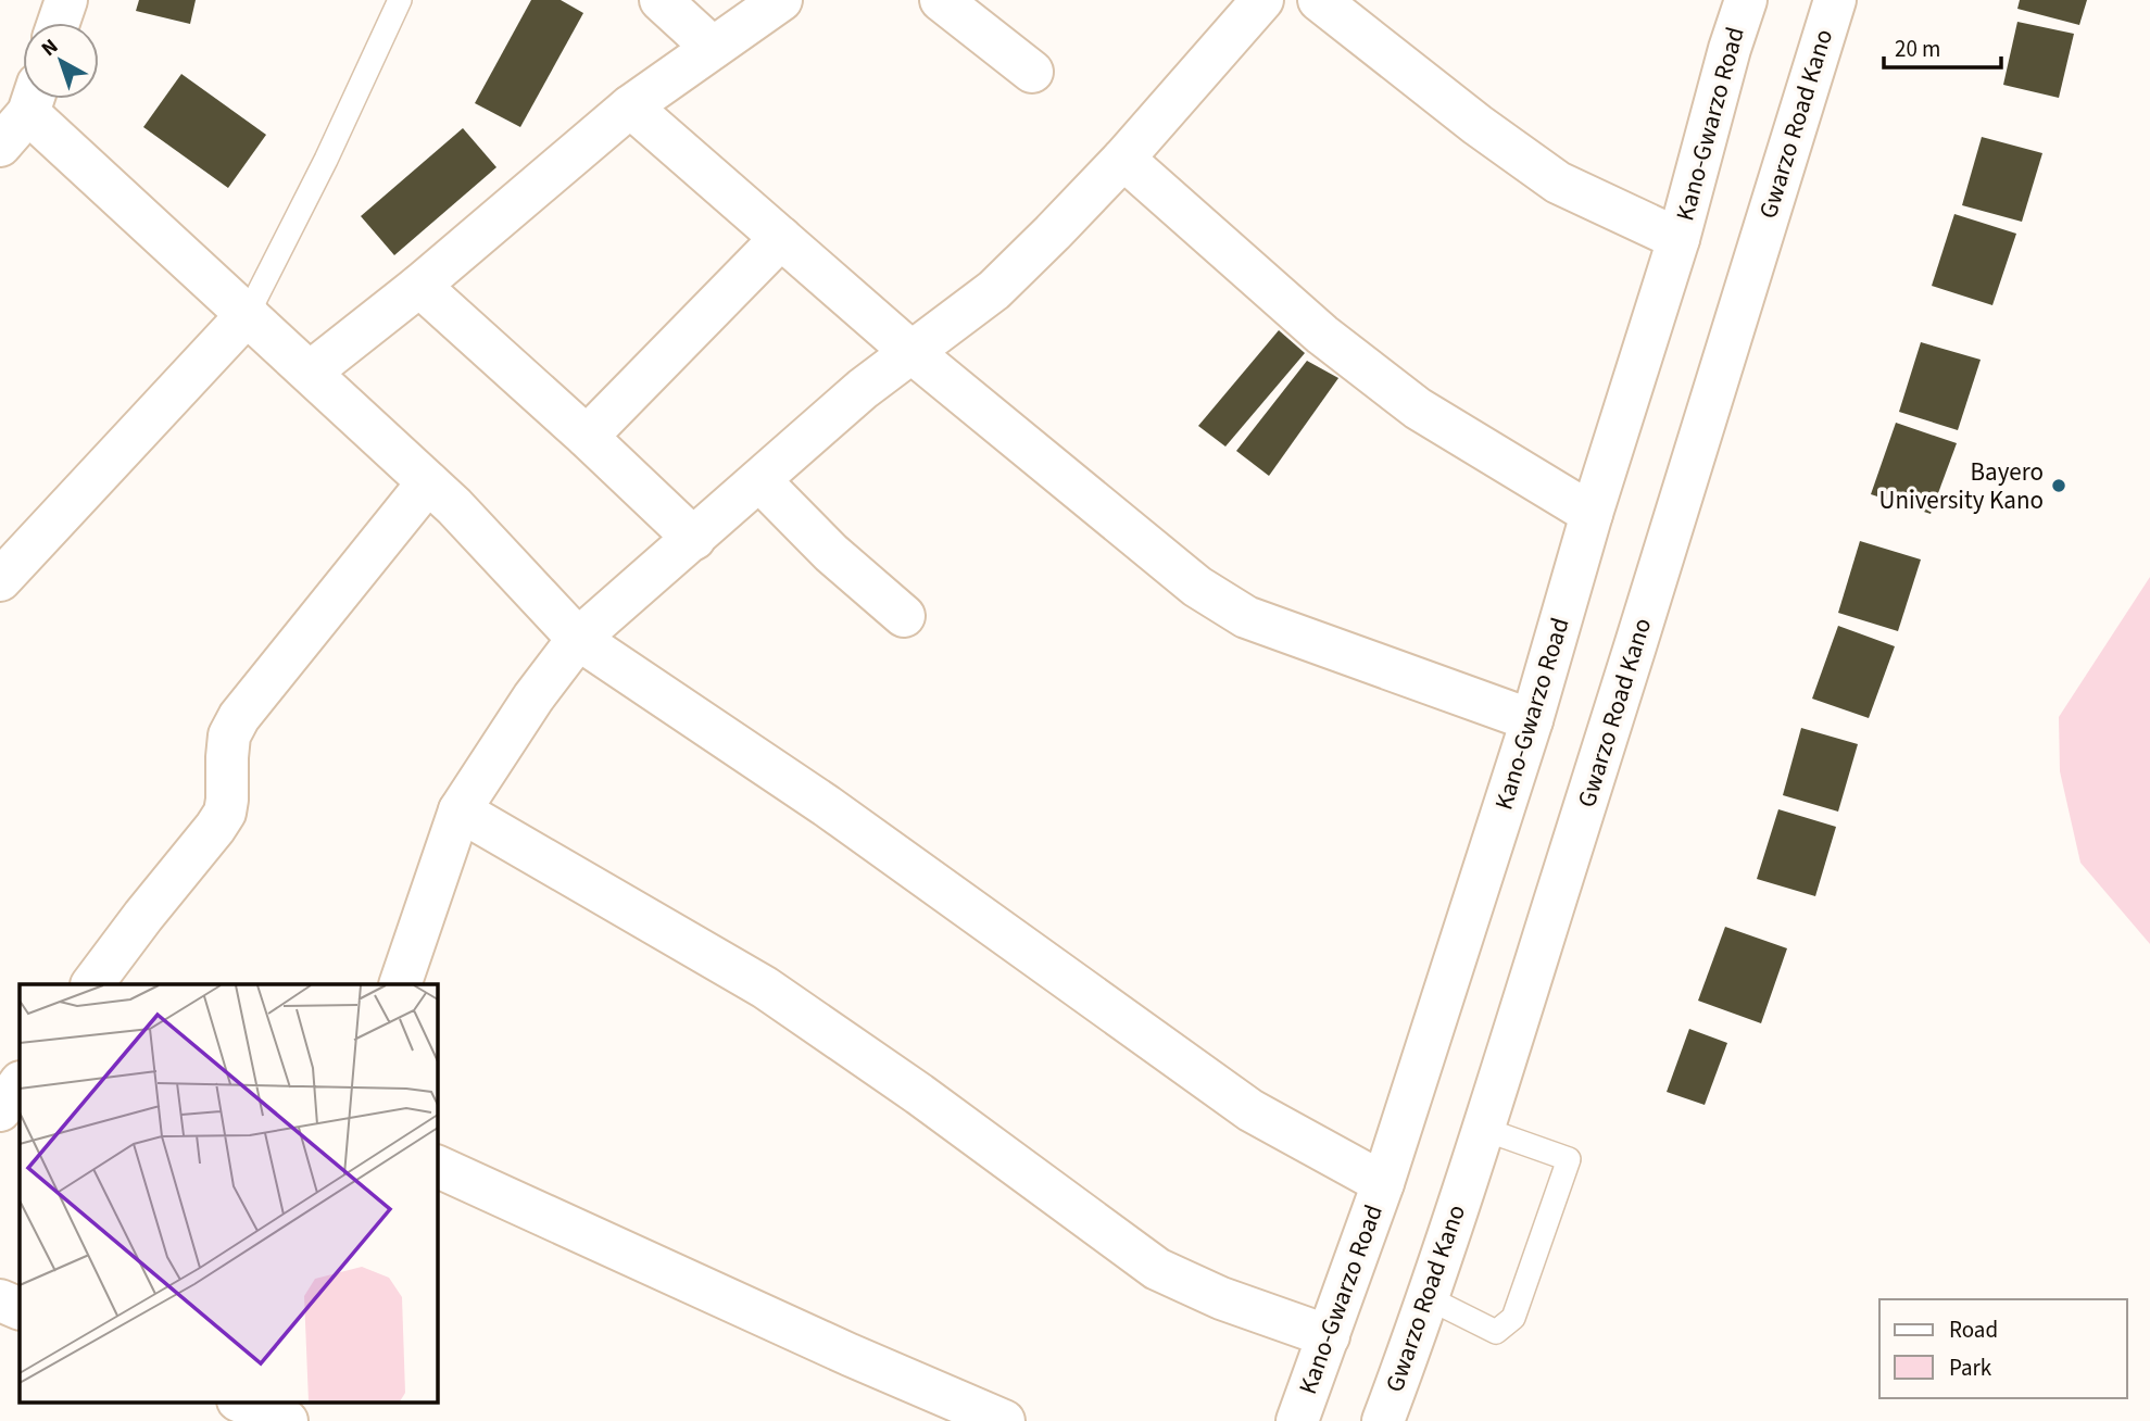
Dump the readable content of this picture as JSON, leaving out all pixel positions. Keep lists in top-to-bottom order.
{
  "streets": {
    "street": ["Kano-Gwarzo Road", "Gwarzo Road Kano"]
  },
  "places": ["Bayero University Kano"],
  "legend": ["Road", "Park"],
  "scale_bar": "20 m",
  "north": "top left"
}
